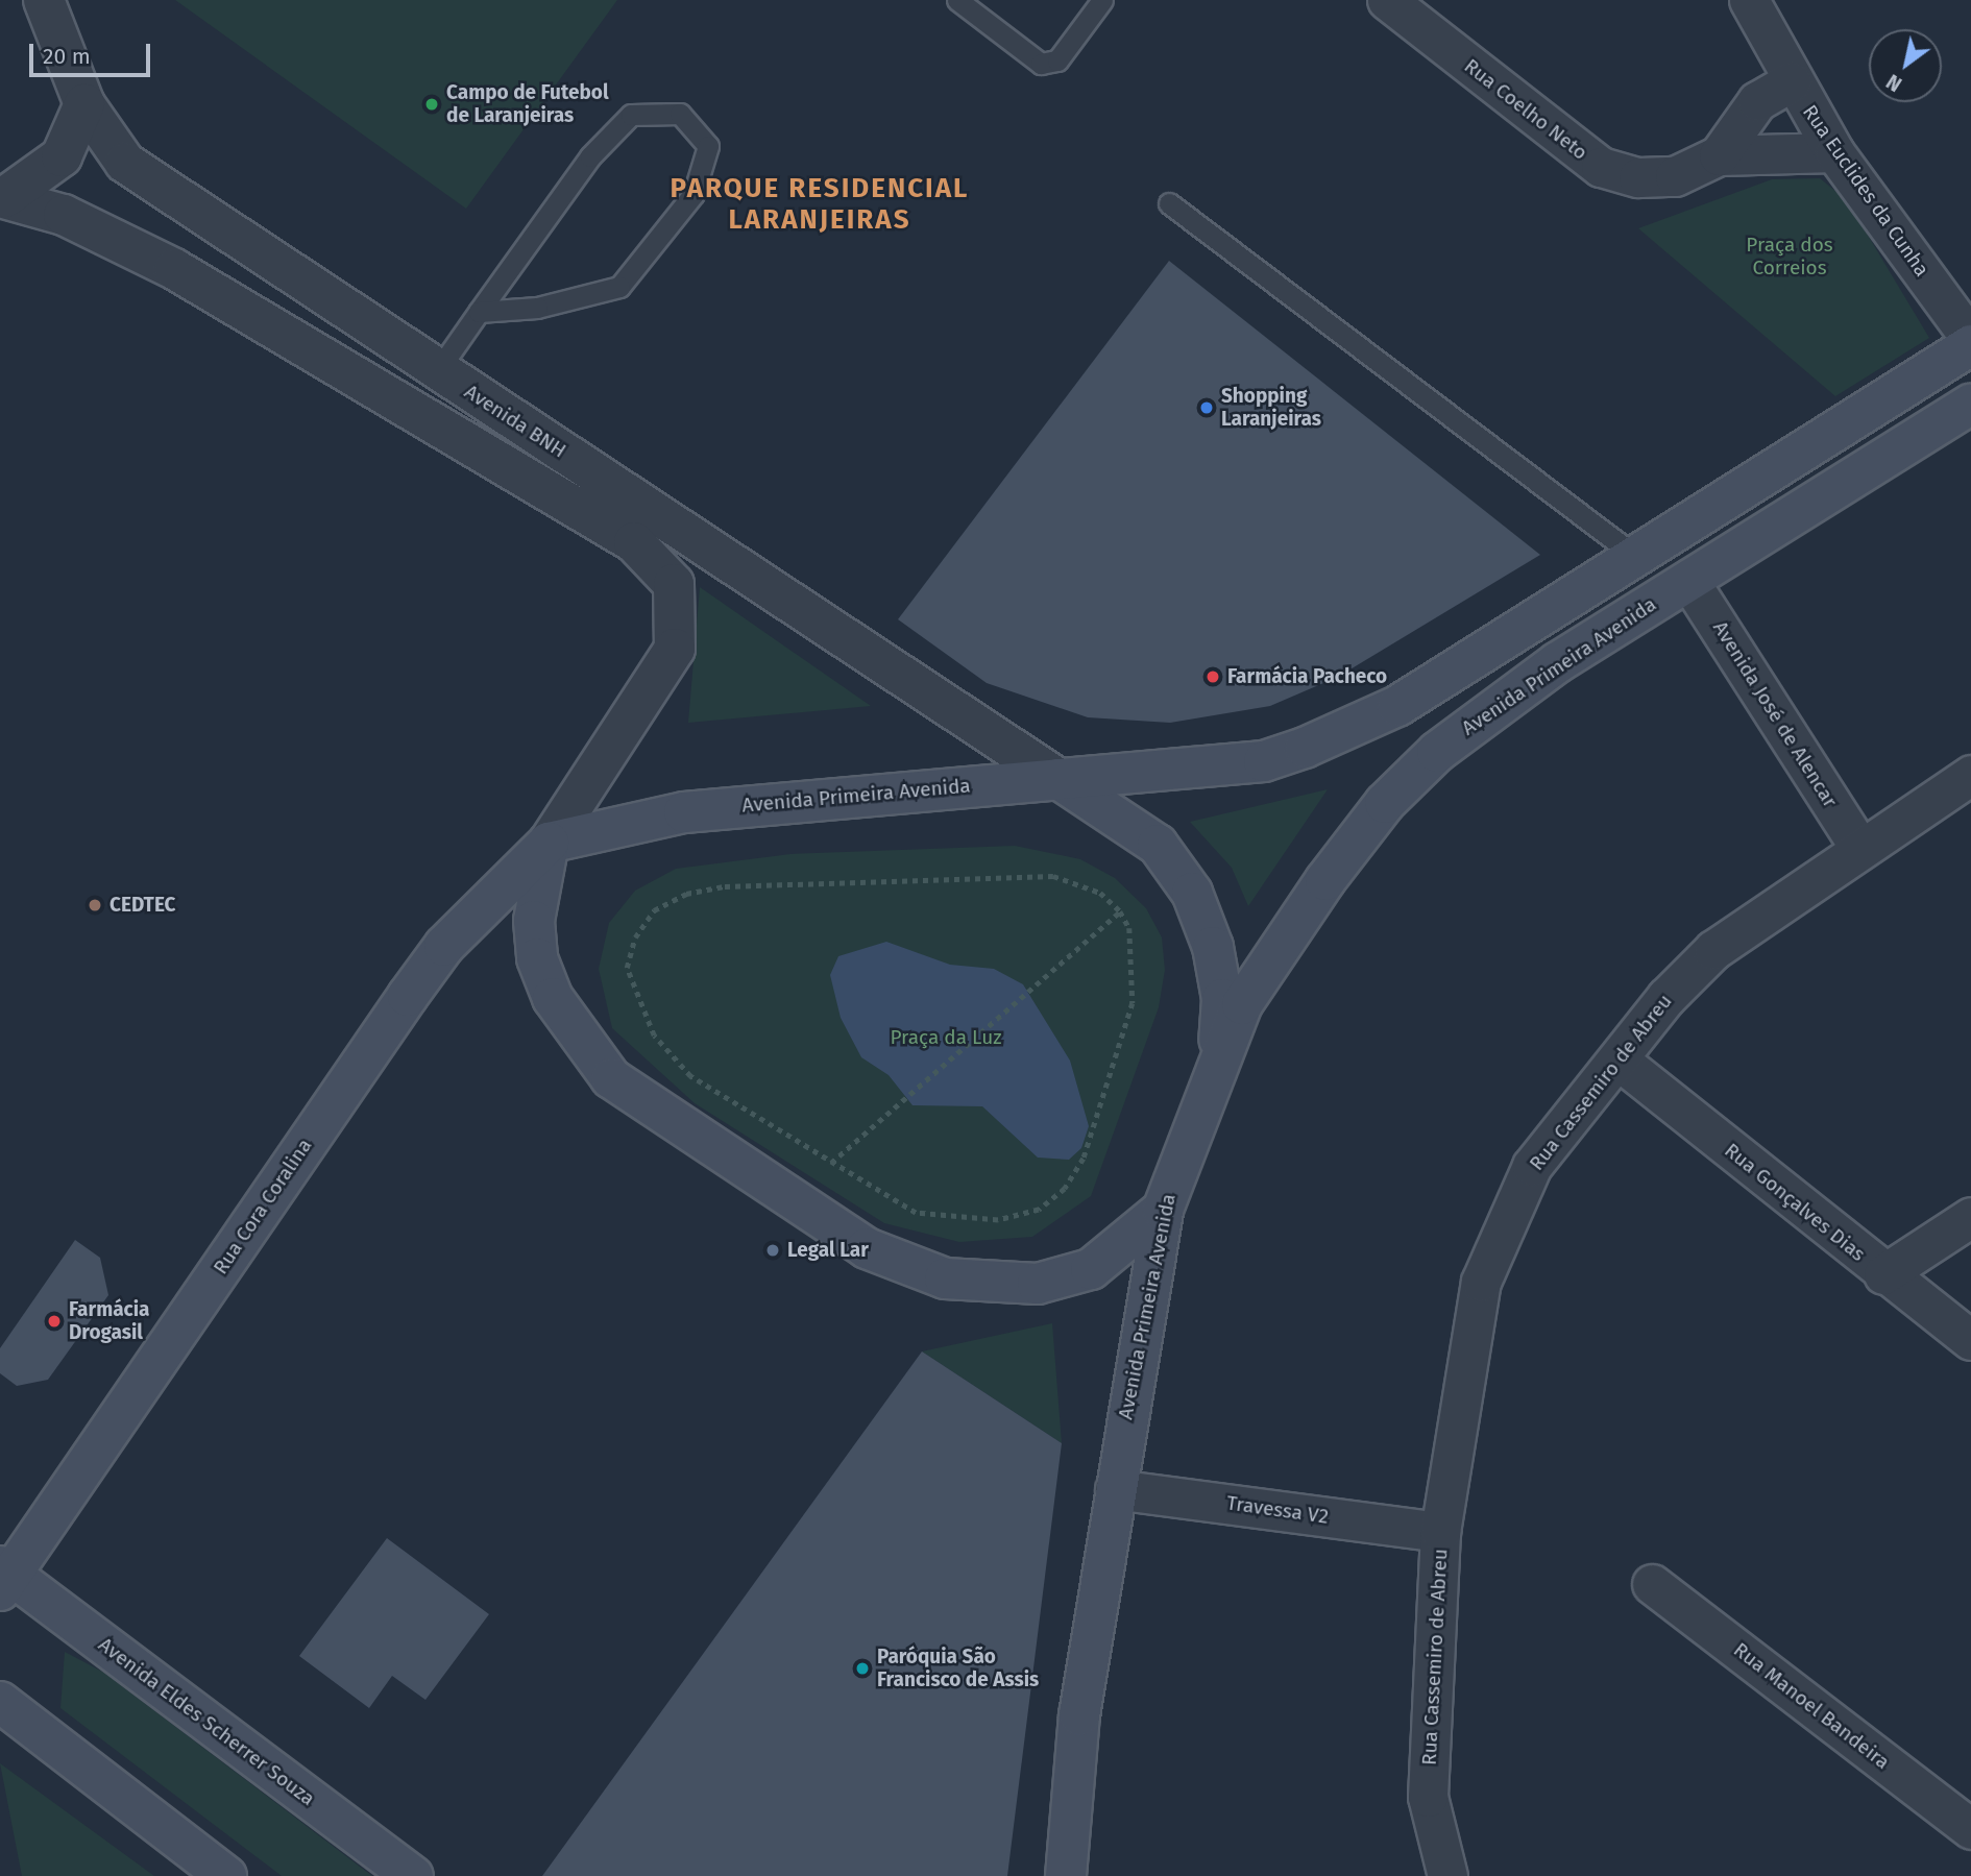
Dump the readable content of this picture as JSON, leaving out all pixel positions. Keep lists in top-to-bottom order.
{
  "streets": {
    "main road": ["Avenida Primeira Avenida", "Rua Cora Coralina", "Avenida Eldes Scherrer Souza"],
    "street": [
      "Rua Coelho Neto",
      "Rua Euclides da Cunha",
      "Avenida BNH",
      "Avenida José de Alencar",
      "Rua Cassemiro de Abreu",
      "Rua Gonçalves Dias",
      "Travessa V2",
      "Rua Manoel Bandeira"
    ]
  },
  "crossings": [
    ["Rua Coelho Neto", "Rua Euclides da Cunha"],
    ["Avenida BNH", "Avenida Primeira Avenida"],
    ["Avenida BNH", "Rua Cora Coralina"],
    ["Avenida Primeira Avenida", "Avenida José de Alencar"],
    ["Avenida Primeira Avenida", "Rua Cora Coralina"],
    ["Avenida Primeira Avenida", "Travessa V2"],
    ["Avenida José de Alencar", "Rua Cassemiro de Abreu"],
    ["Rua Cassemiro de Abreu", "Rua Gonçalves Dias"],
    ["Rua Cassemiro de Abreu", "Travessa V2"],
    ["Rua Cora Coralina", "Avenida Eldes Scherrer Souza"]
  ],
  "districts": ["PARQUE RESIDENCIAL LARANJEIRAS"],
  "parks": ["Praça dos Correios", "Praça da Luz"],
  "places": [
    "Campo de Futebol de Laranjeiras",
    "Shopping Laranjeiras",
    "Farmácia Pacheco",
    "CEDTEC",
    "Legal Lar",
    "Farmácia Drogasil",
    "Paróquia São Francisco de Assis"
  ],
  "scale_bar": "20 m",
  "north": "bottom left"
}
